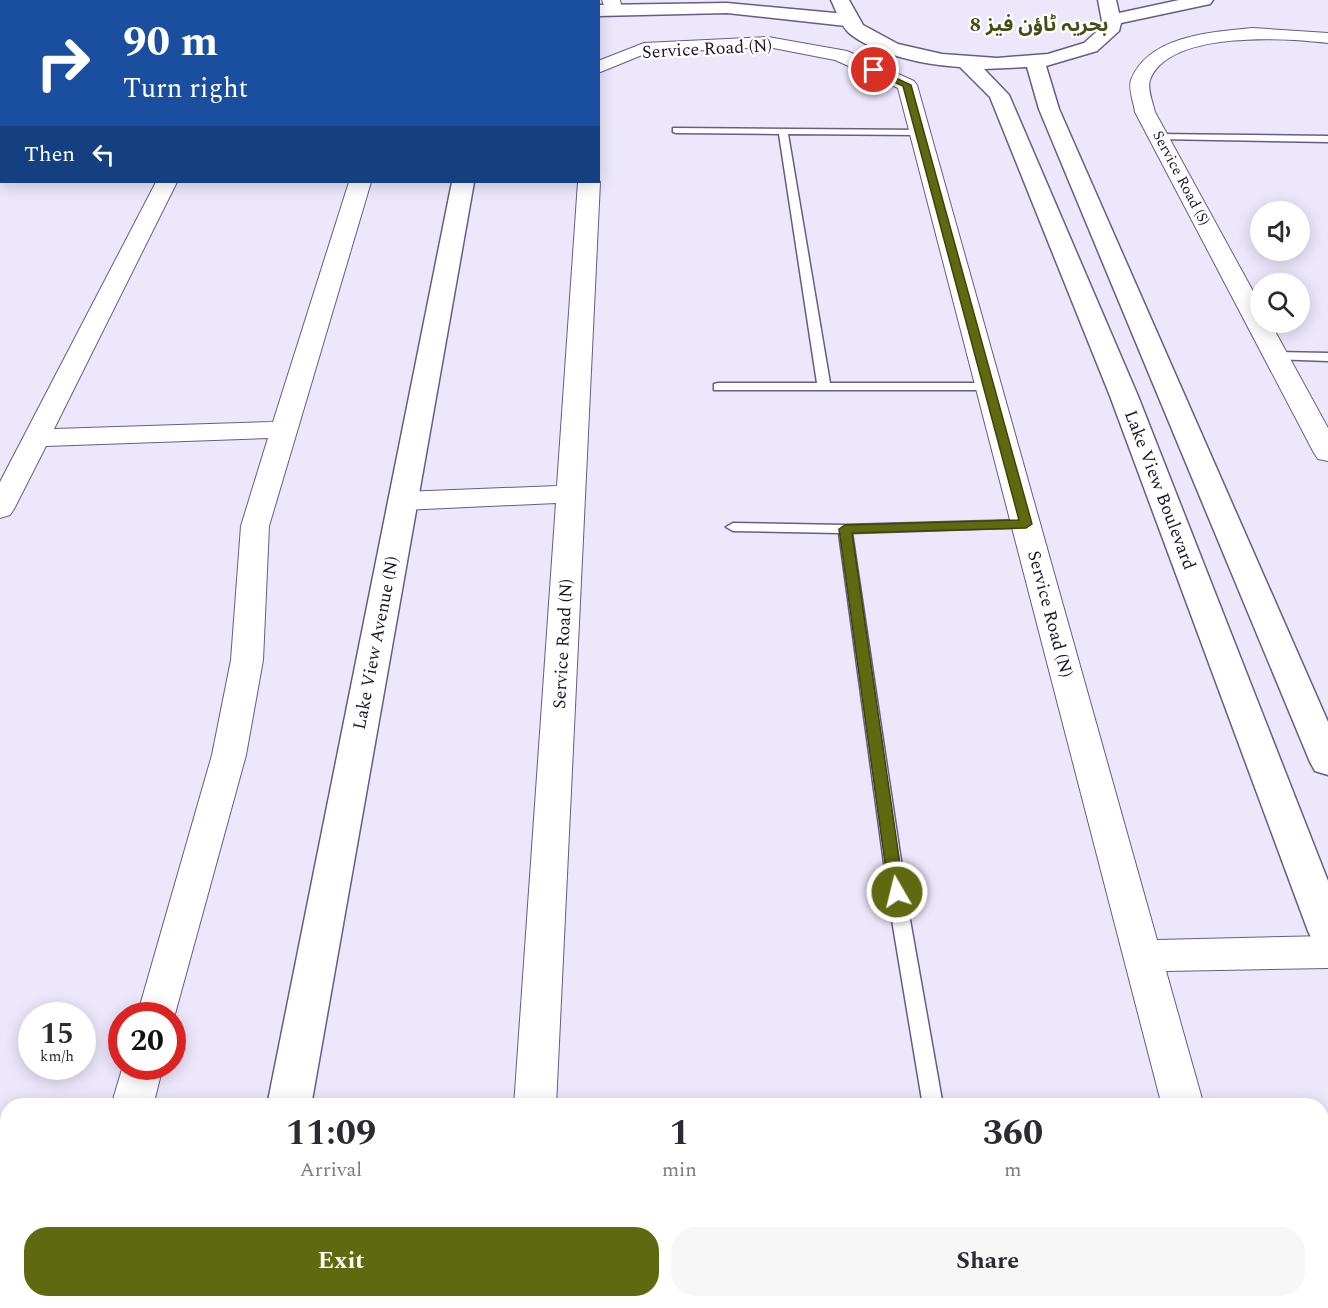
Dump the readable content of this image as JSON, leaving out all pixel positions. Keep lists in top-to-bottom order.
{
  "streets": {
    "main road": ["Lake View Boulevard", "Lake View Avenue (N)"],
    "street": ["Service Road (N)", "Service Road (S)"]
  },
  "districts": ["بحریہ ٹاؤن فیز 8"],
  "page": {
    "turn": ["90 m", "Turn right"],
    "then": "Then",
    "speed": "15 km/h",
    "limit": "20",
    "eta": [
      "11:09",
      "Arrival",
      "1",
      "min",
      "360",
      "m"
    ],
    "buttons": ["Exit", "Share"]
  }
}
